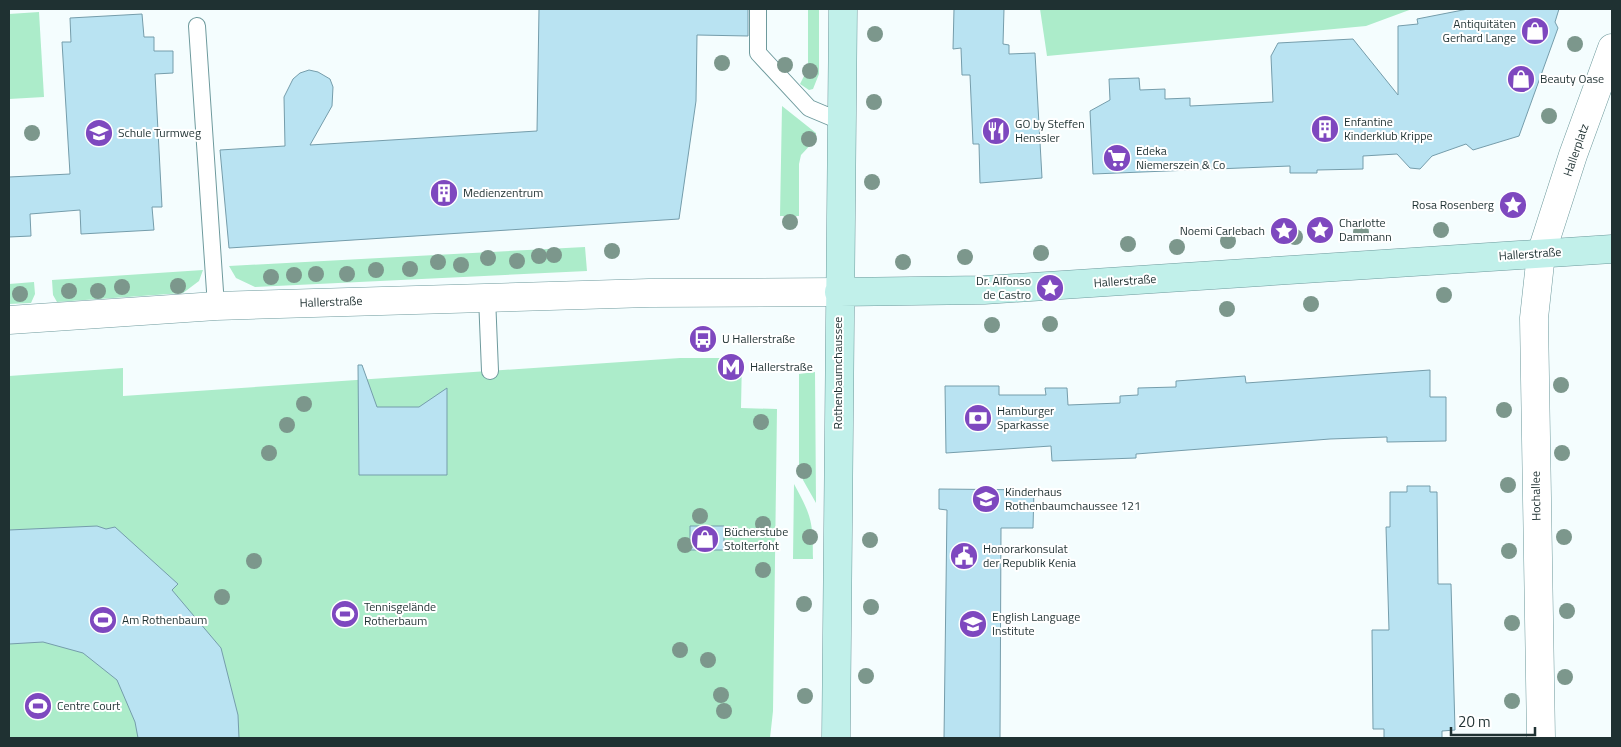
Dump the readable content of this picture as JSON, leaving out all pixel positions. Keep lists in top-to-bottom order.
{
  "streets": {
    "main road": ["Hallerstraße", "Rothenbaumchaussee"],
    "street": ["Hallerplatz", "Hochallee"]
  },
  "crossings": [
    ["Hallerplatz", "Hallerstraße"],
    ["Hallerplatz", "Hochallee"],
    ["Hallerstraße", "Rothenbaumchaussee"],
    ["Hallerstraße", "Hochallee"]
  ],
  "places": {
    "shop": ["Antiquitäten Gerhard Lange", "Beauty Oase", "Bücherstube Stolterfoht"],
    "building": ["Enfantine Kinderklub Krippe", "Medienzentrum"],
    "restaurant": ["GO by Steffen Henssler"],
    "school or university": ["Schule Turmweg", "Kinderhaus Rothenbaumchaussee 121", "English Language Institute"],
    "supermarket": ["Edeka Niemerszein & Co"],
    "place": [
      "Rosa Rosenberg",
      "Charlotte Dammann",
      "Noemi Carlebach",
      "Dr. Alfonso de Castro"
    ],
    "bus stop": ["U Hallerstraße"],
    "metro station": ["Hallerstraße"],
    "bank": ["Hamburger Sparkasse"],
    "public building": ["Honorarkonsulat der Republik Kenia"],
    "sports": ["Tennisgelände Rotherbaum", "Am Rothenbaum", "Centre Court"]
  },
  "scale_bar": "20 m"
}
